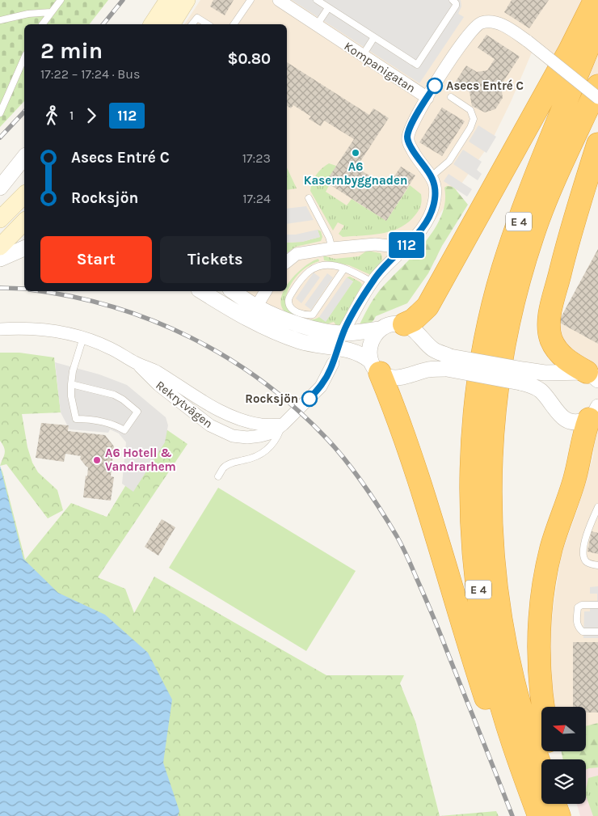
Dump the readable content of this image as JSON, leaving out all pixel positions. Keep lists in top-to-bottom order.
{
  "streets": {
    "highway": ["E 4"],
    "street": ["Kompanigatan", "Rekrytvägen"]
  },
  "places": [
    "Asecs Entré C",
    "A6 Kasernbyggnaden",
    "Rocksjön",
    "A6 Hotell & Vandrarhem"
  ],
  "lines": ["bus line 112"],
  "north": "left",
  "page": {
    "on_map": "112",
    "heading": ["2 min", "17:22 – 17:24 · Bus", "$0.80"],
    "legs": ["1", "112"],
    "list": [
      {
        "name": "Asecs Entré C",
        "value": "17:23"
      },
      {
        "name": "Rocksjön",
        "value": "17:24"
      }
    ],
    "buttons": ["Start", "Tickets"]
  }
}
